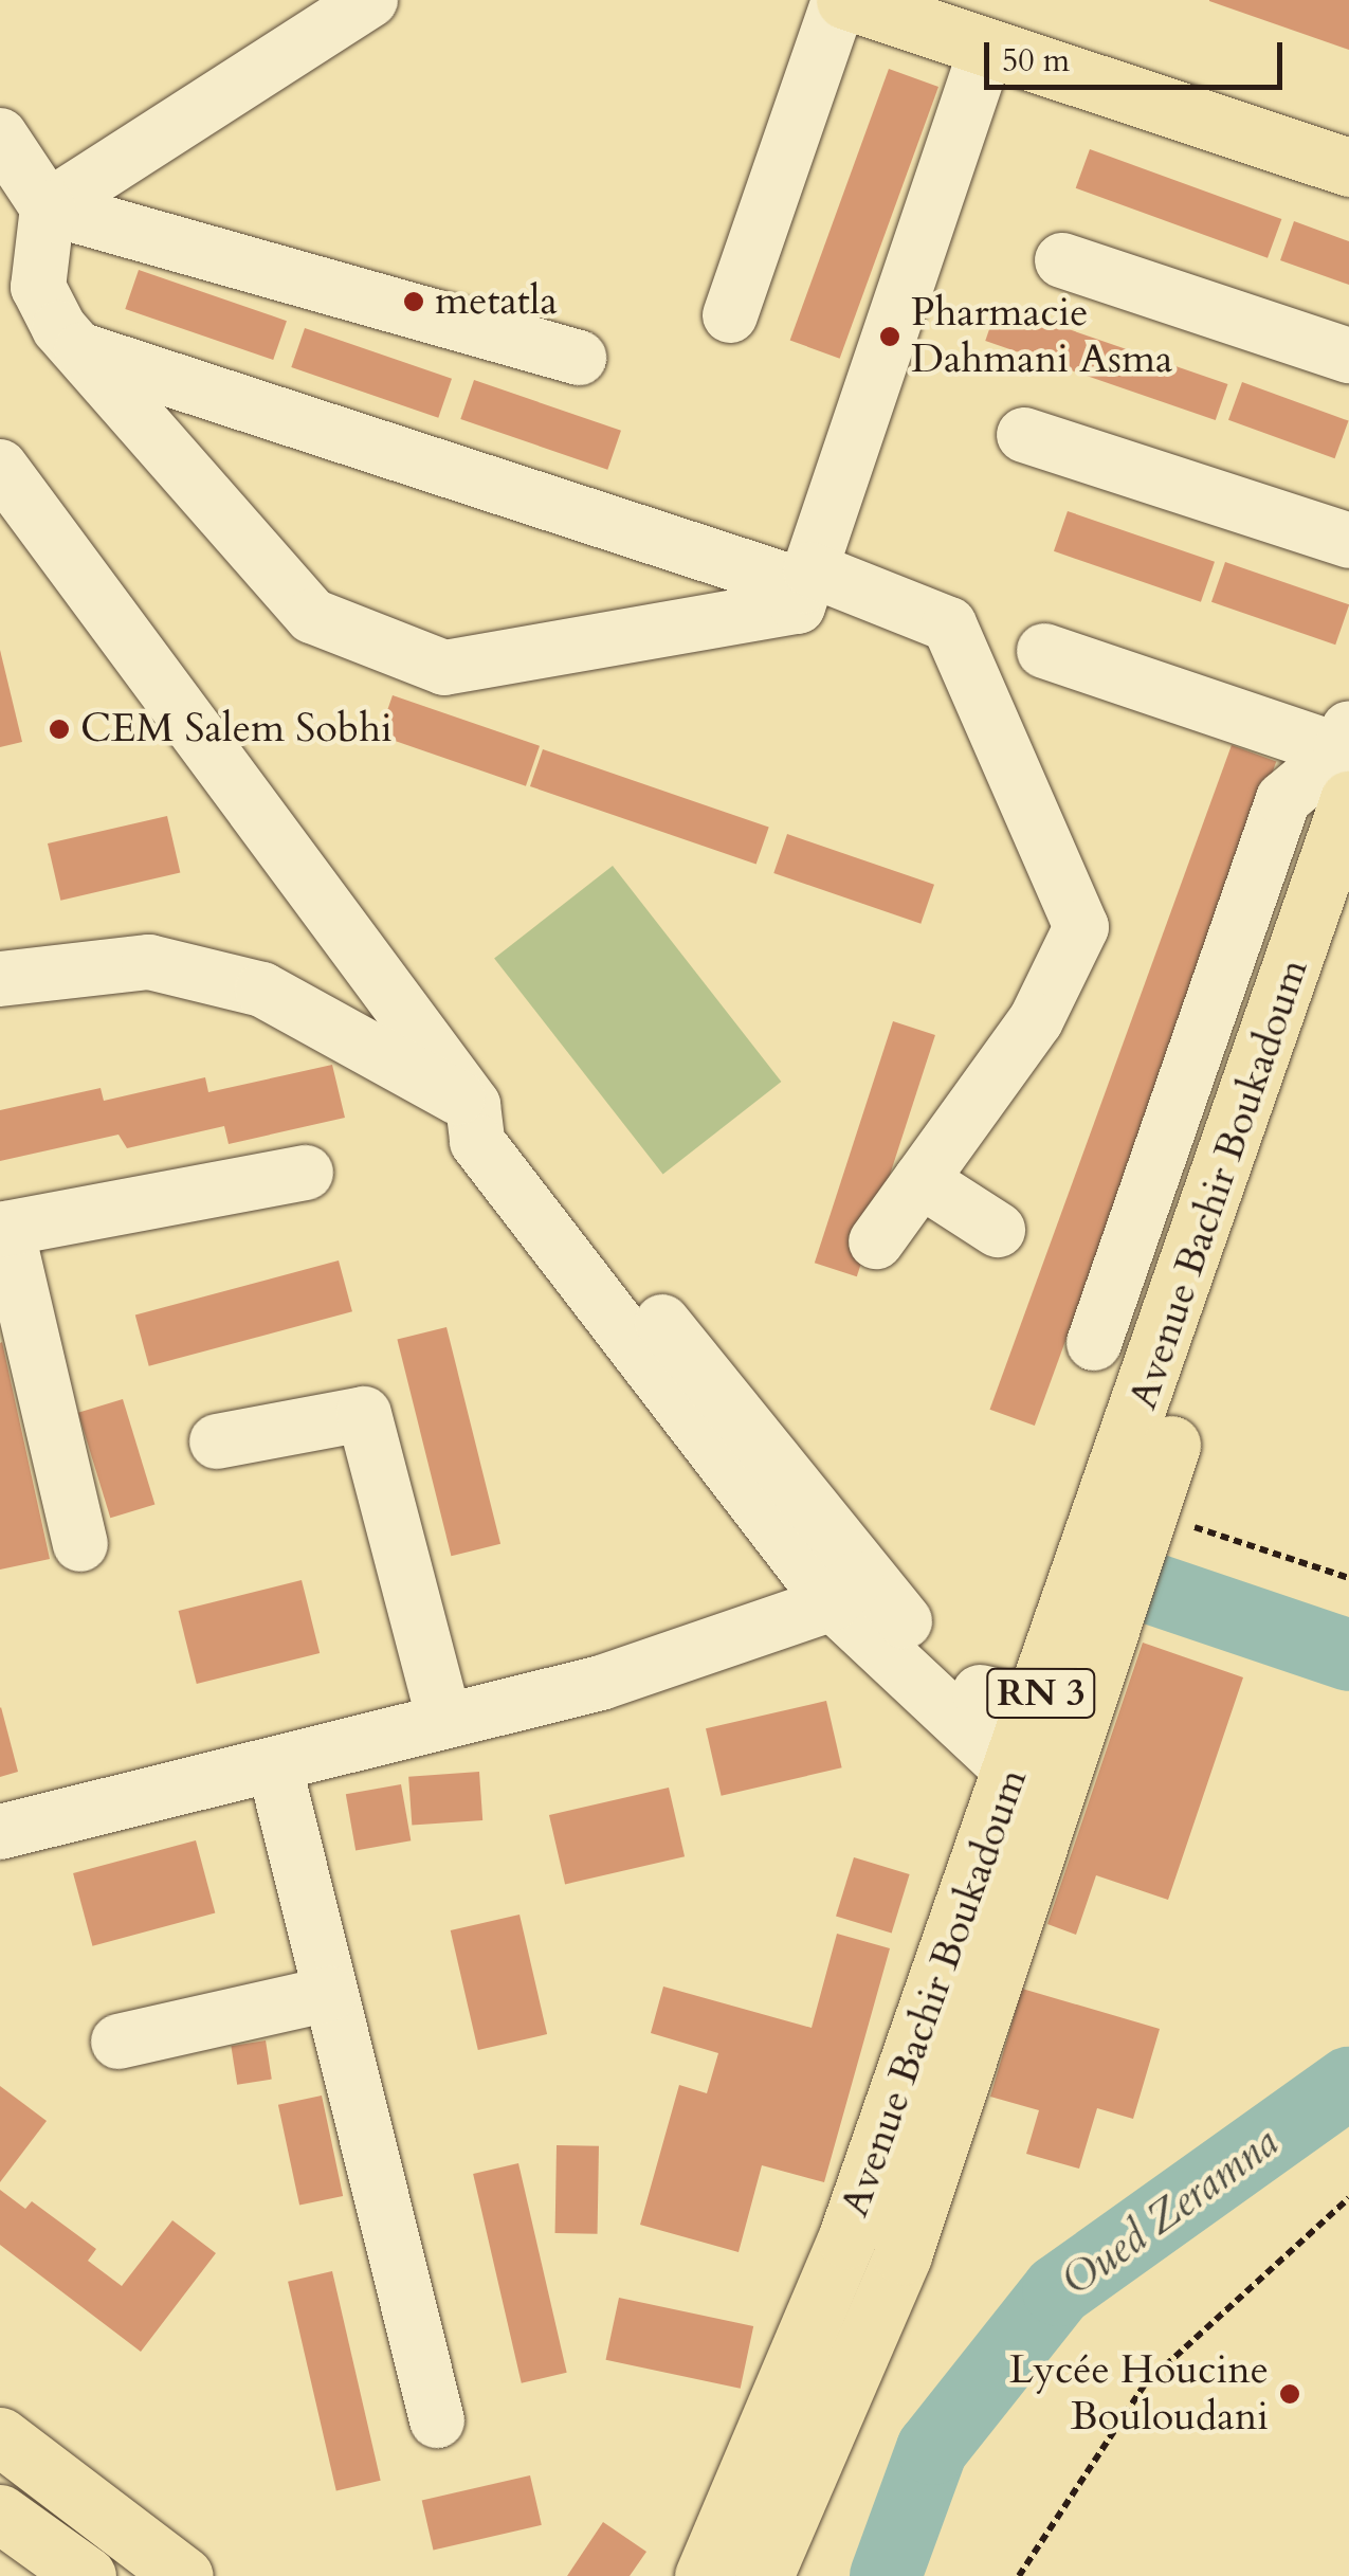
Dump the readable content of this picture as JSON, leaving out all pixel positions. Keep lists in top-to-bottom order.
{
  "streets": {
    "main road": ["Avenue Bachir Boukadoum", "RN 3"]
  },
  "water": ["Oued Zeramna"],
  "places": [
    "metatla",
    "Pharmacie Dahmani Asma",
    "CEM Salem Sobhi",
    "Lycée Houcine Bouloudani"
  ],
  "scale_bar": "50 m"
}
